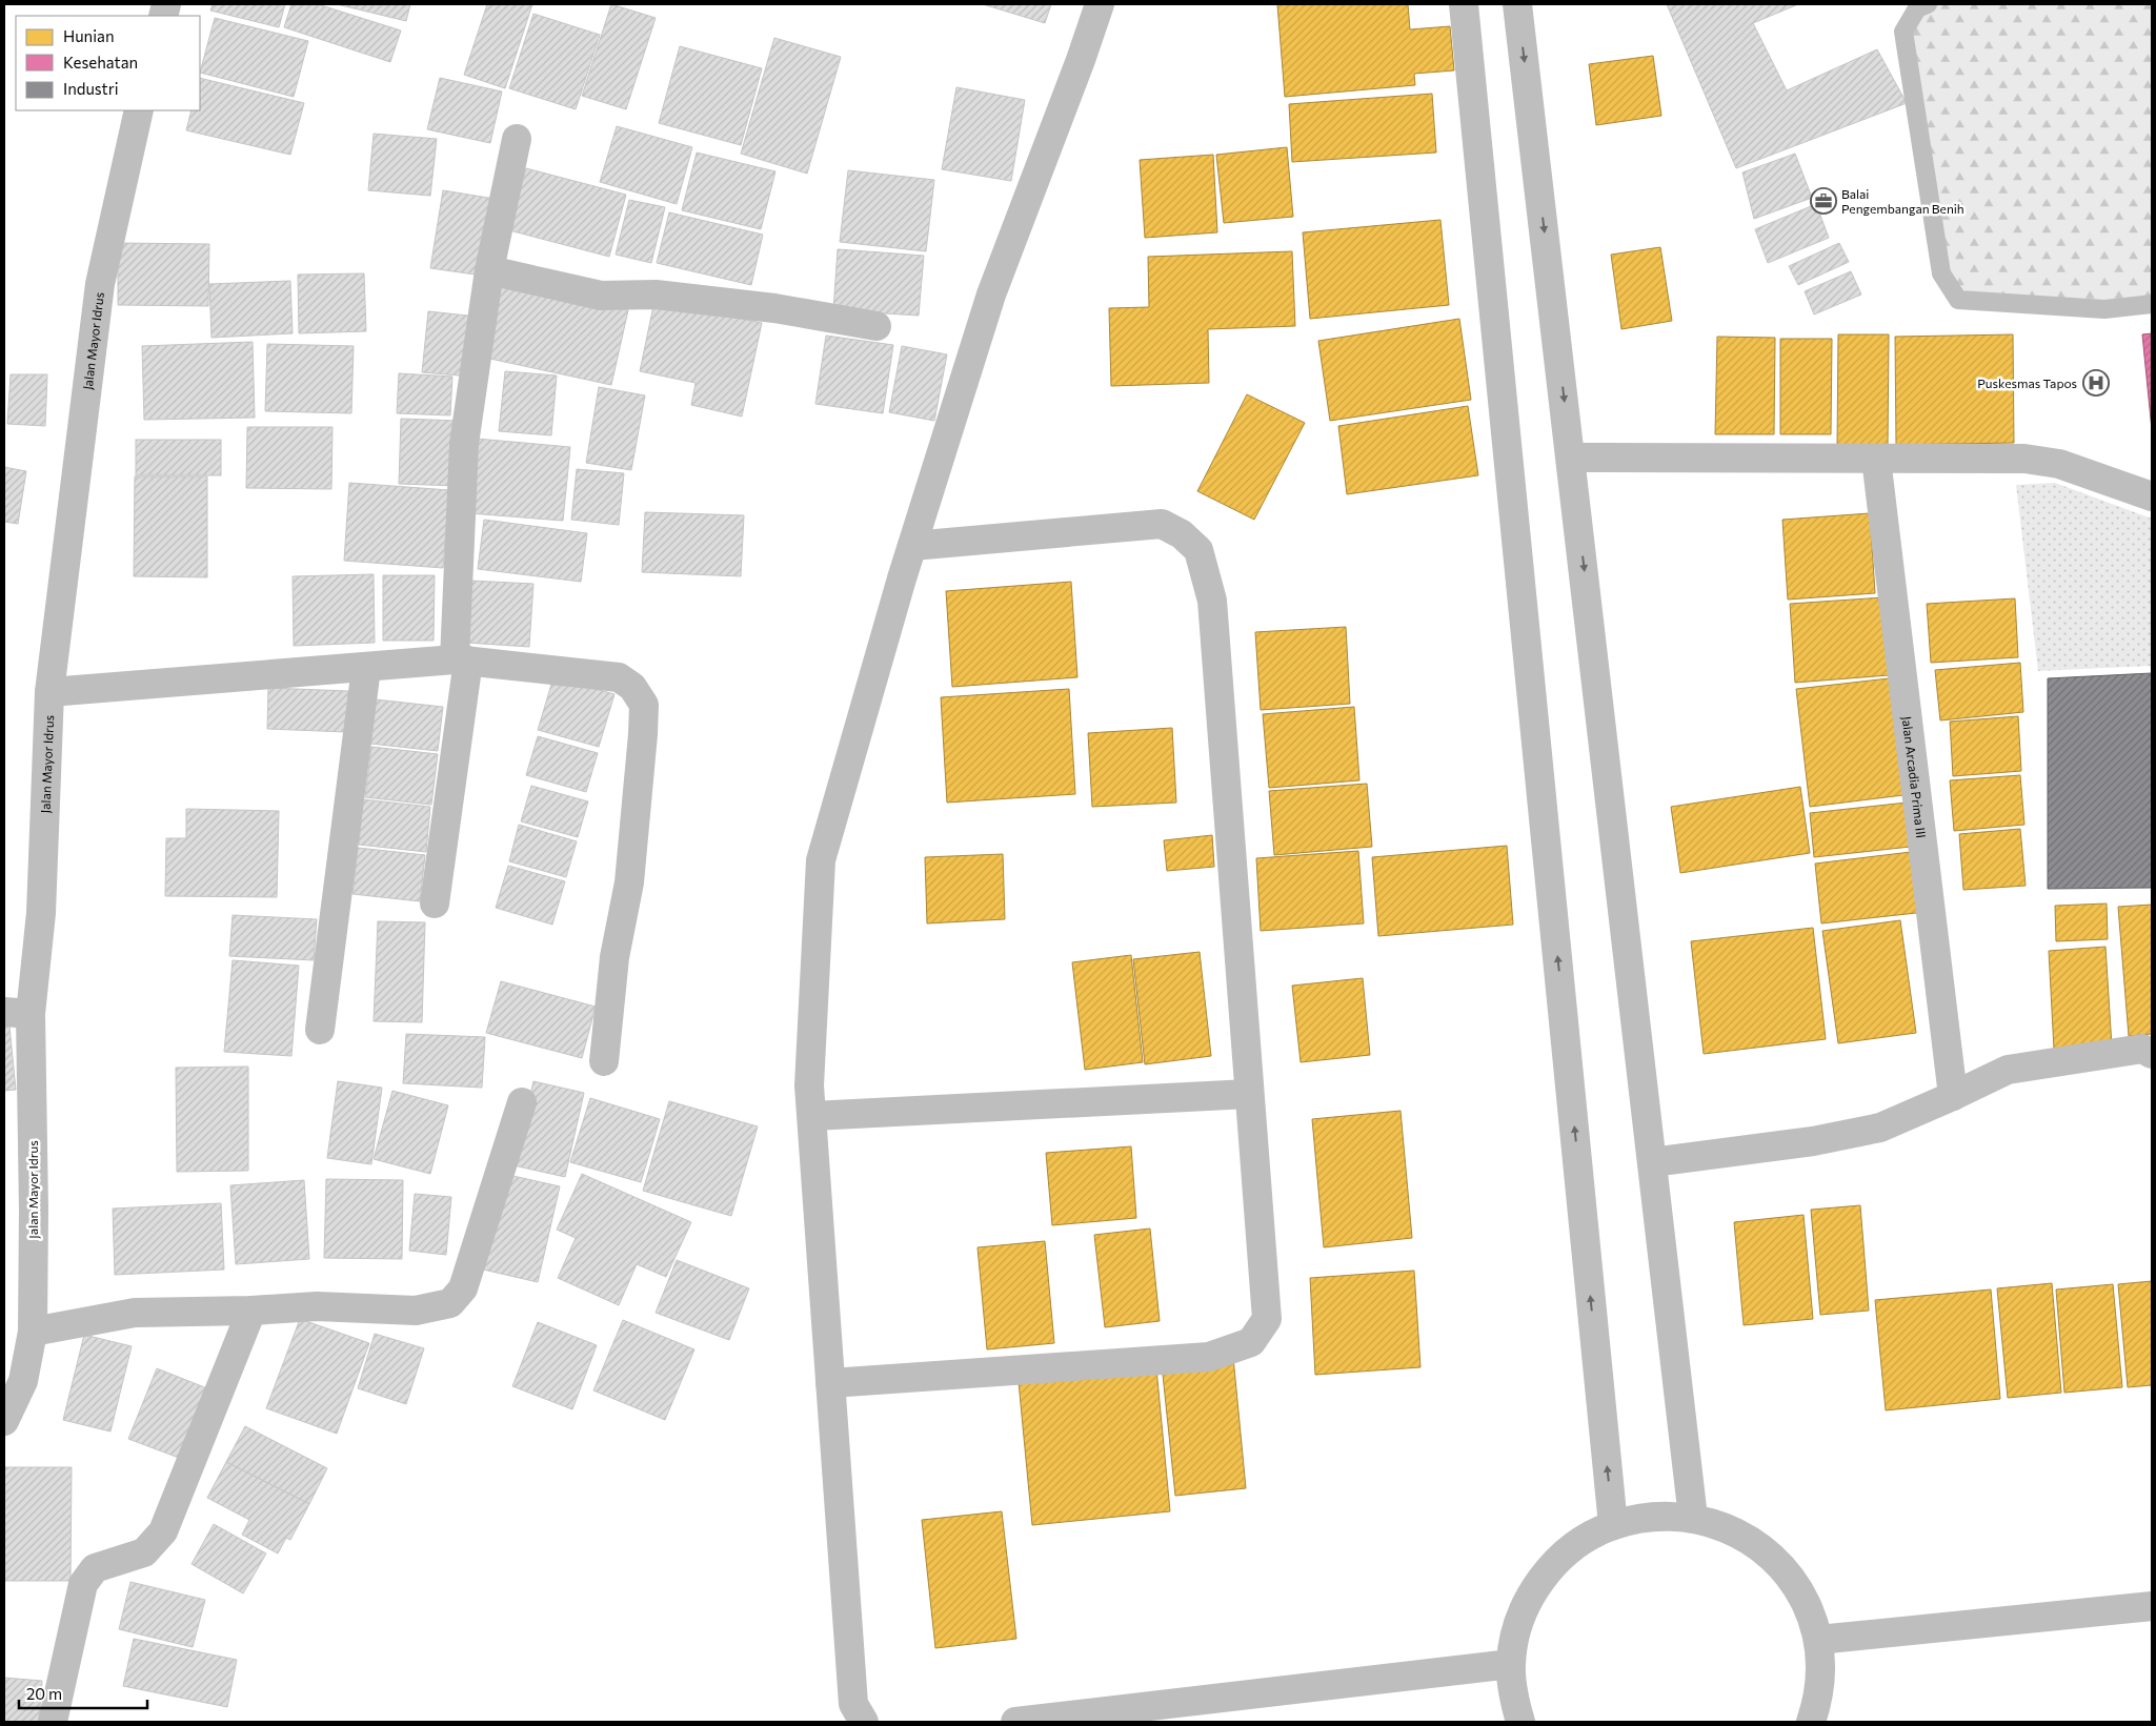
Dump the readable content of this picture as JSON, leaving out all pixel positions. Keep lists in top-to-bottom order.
{
  "streets": {
    "street": ["Jalan Mayor Idrus", "Jalan Arcadia Prima III"]
  },
  "places": {
    "office": ["Balai Pengembangan Benih"],
    "hospital": ["Puskesmas Tapos"]
  },
  "legend": ["Hunian", "Kesehatan", "Industri"],
  "scale_bar": "20 m"
}
